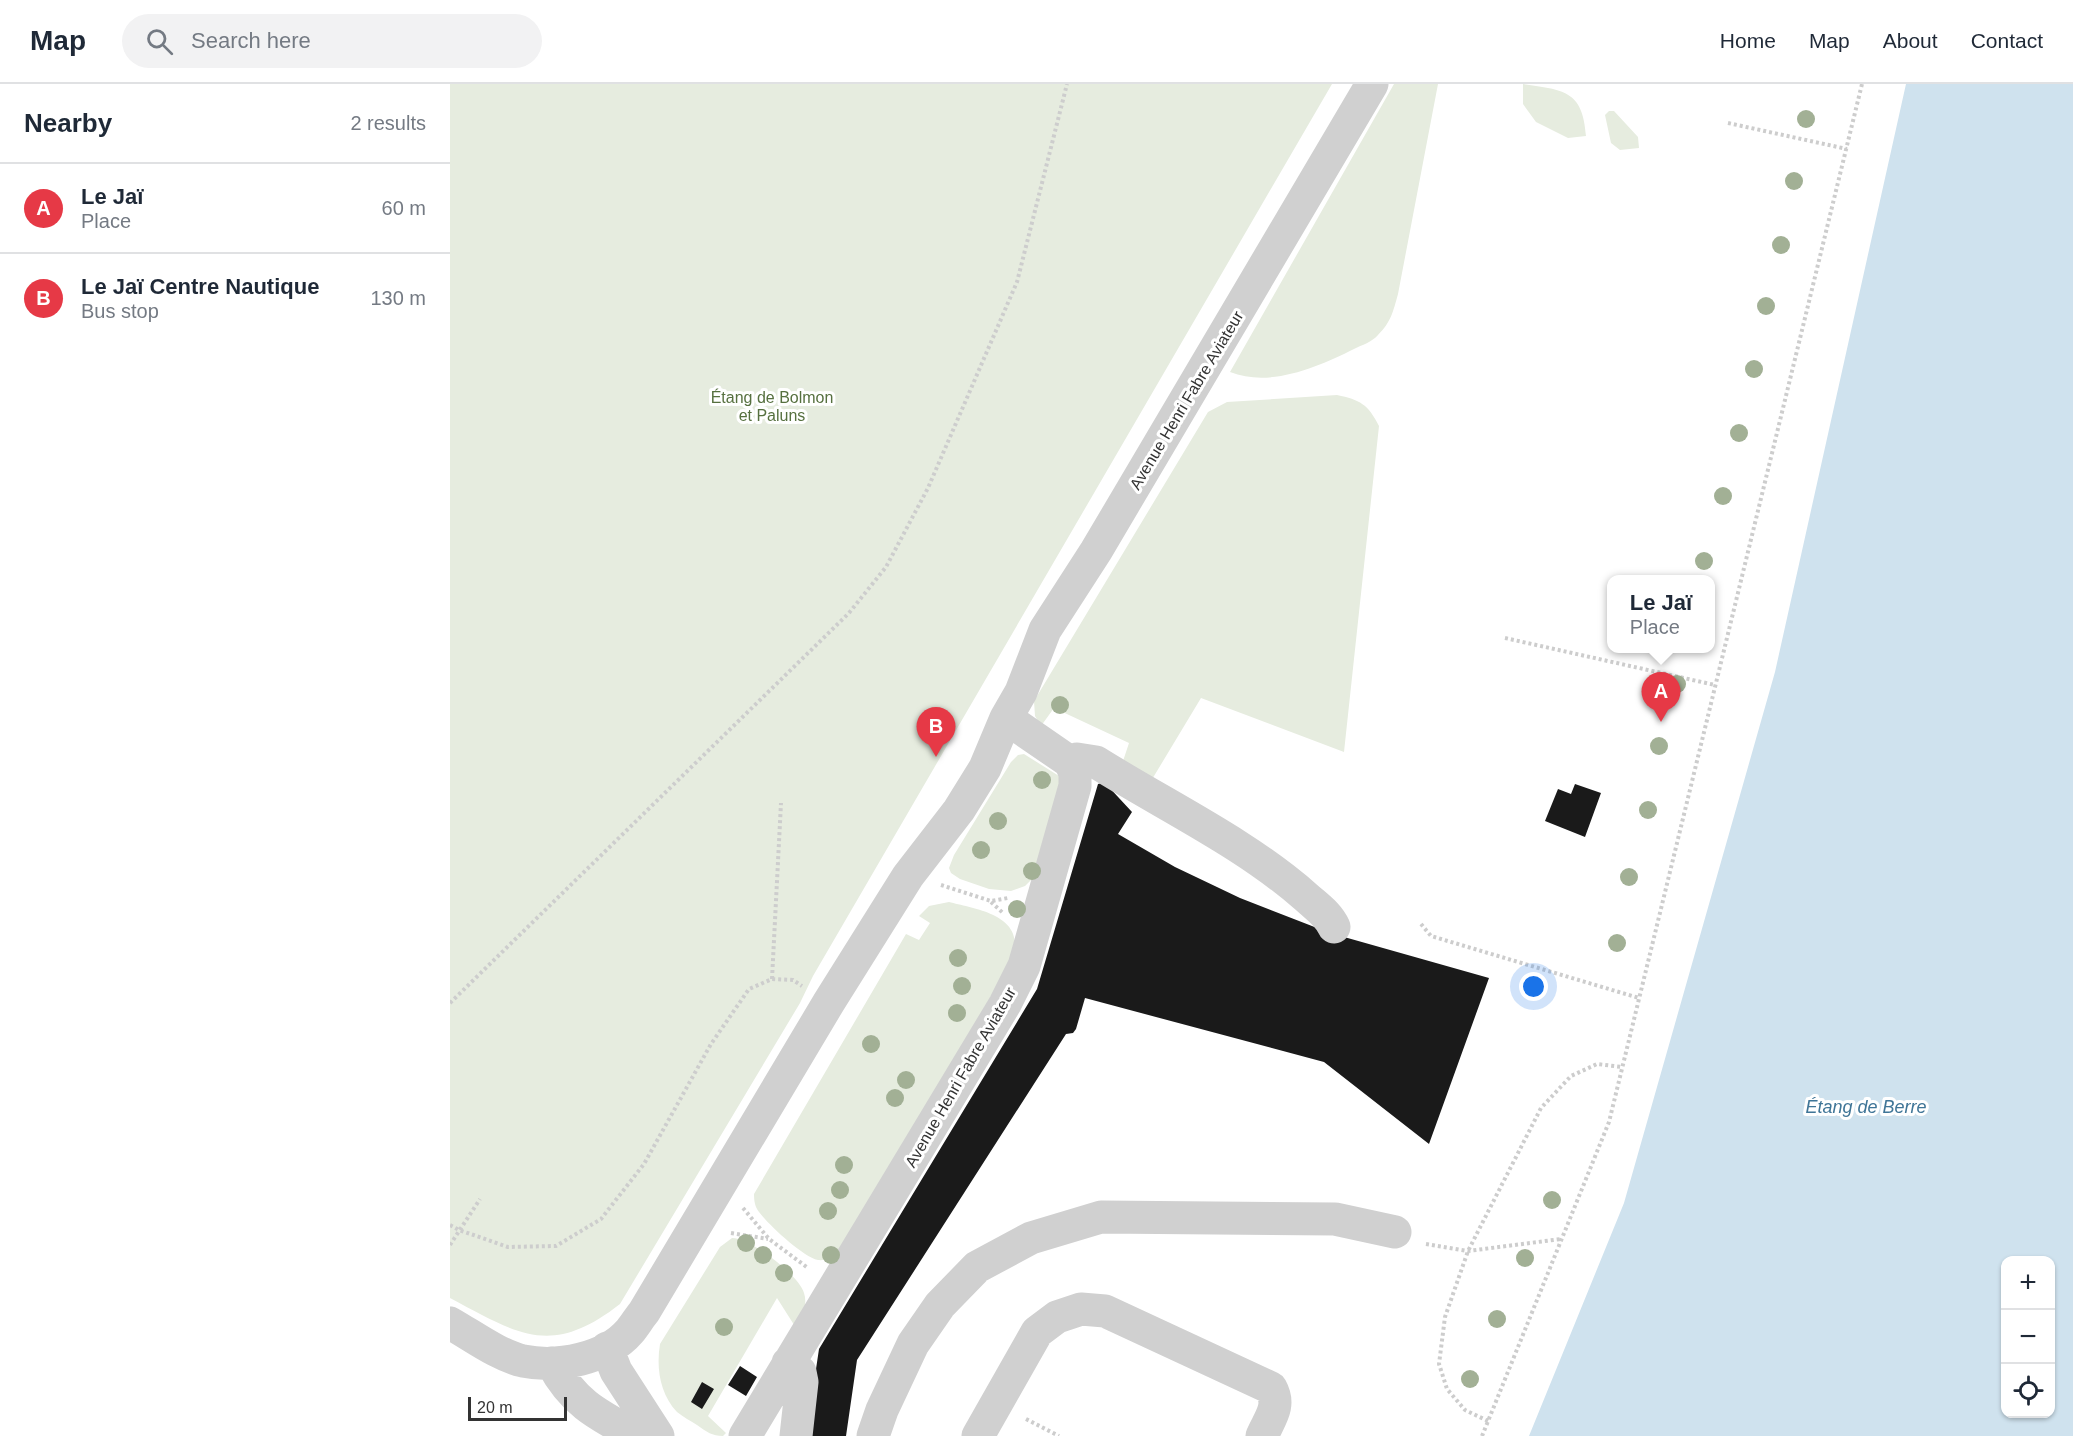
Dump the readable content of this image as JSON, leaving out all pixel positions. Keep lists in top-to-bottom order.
{
  "streets": {
    "street": ["Avenue Henri Fabre Aviateur"]
  },
  "water": ["Étang de Berre"],
  "parks": ["Étang de Bolmon et Paluns"],
  "scale_bar": "20 m",
  "page": {
    "header": "Map",
    "search": "Search here",
    "nav": [
      "Home",
      "Map",
      "About",
      "Contact"
    ],
    "heading": ["Nearby", "2 results"],
    "list": [
      {
        "mark": "A",
        "name": "Le Jaï",
        "note": "Place",
        "value": "60 m"
      },
      {
        "mark": "B",
        "name": "Le Jaï Centre Nautique",
        "note": "Bus stop",
        "value": "130 m"
      }
    ],
    "popup": ["Le Jaï", "Place"],
    "pins": ["A", "B"],
    "map_buttons": ["+", "−"],
    "scale": "20 m"
  }
}
